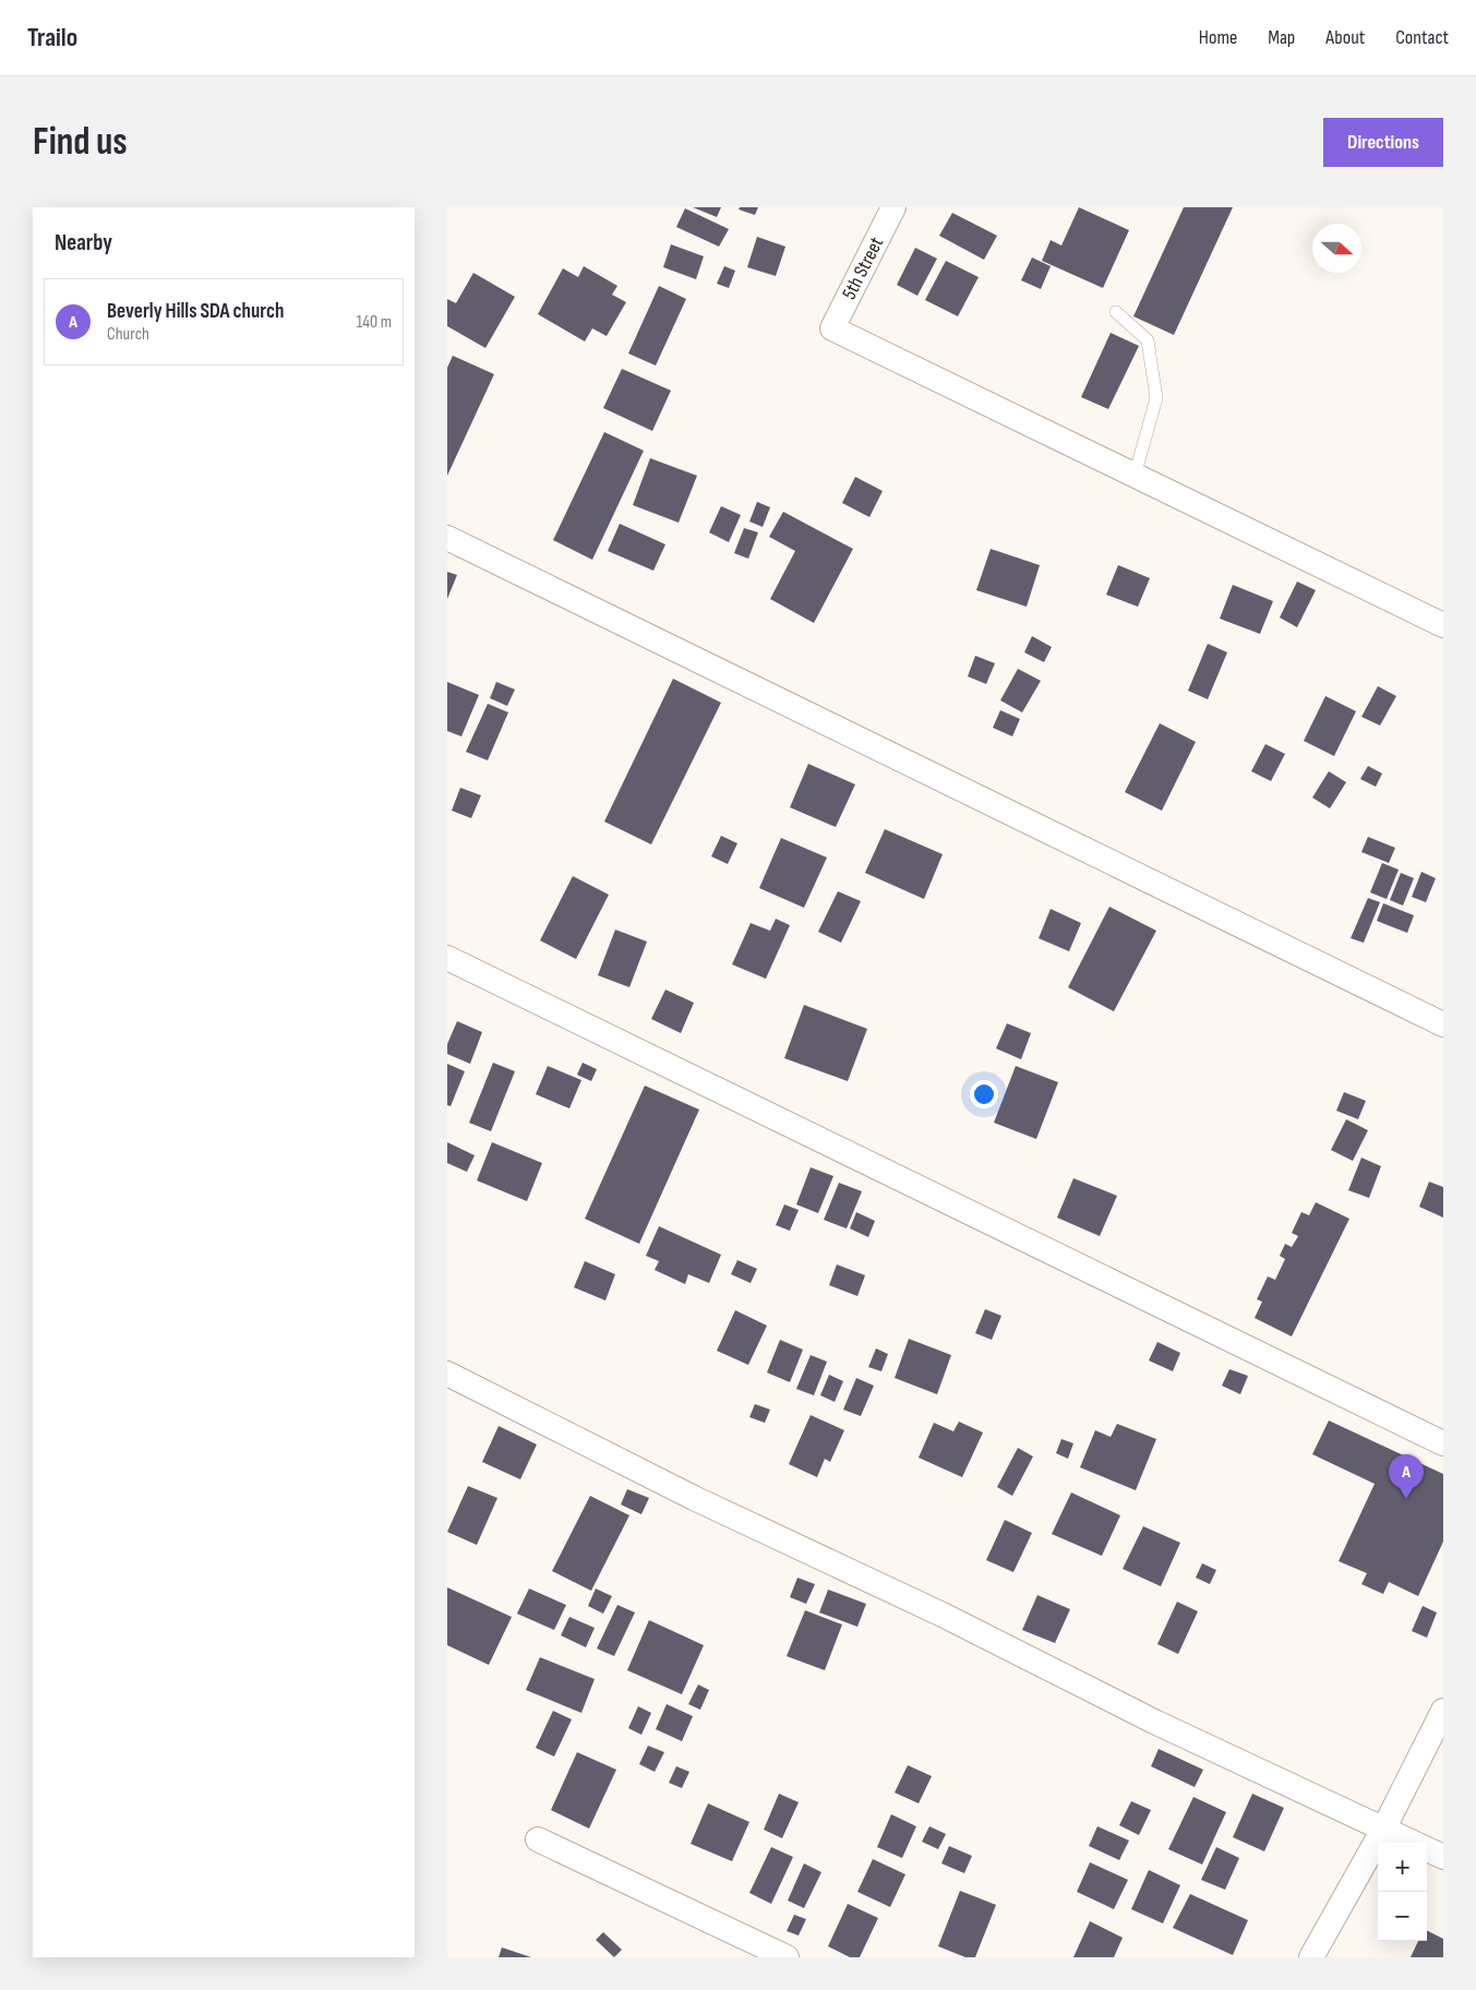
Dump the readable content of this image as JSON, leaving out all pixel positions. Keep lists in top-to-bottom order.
{
  "streets": {
    "street": ["5th Street"]
  },
  "north": "right",
  "page": {
    "header": "Trailo",
    "nav": [
      "Home",
      "Map",
      "About",
      "Contact"
    ],
    "buttons": "Directions",
    "title": "Find us",
    "heading": "Nearby",
    "list": [
      {
        "mark": "A",
        "name": "Beverly Hills SDA church",
        "note": "Church",
        "value": "140 m"
      }
    ],
    "pins": "A",
    "map_buttons": ["+", "−"]
  }
}
